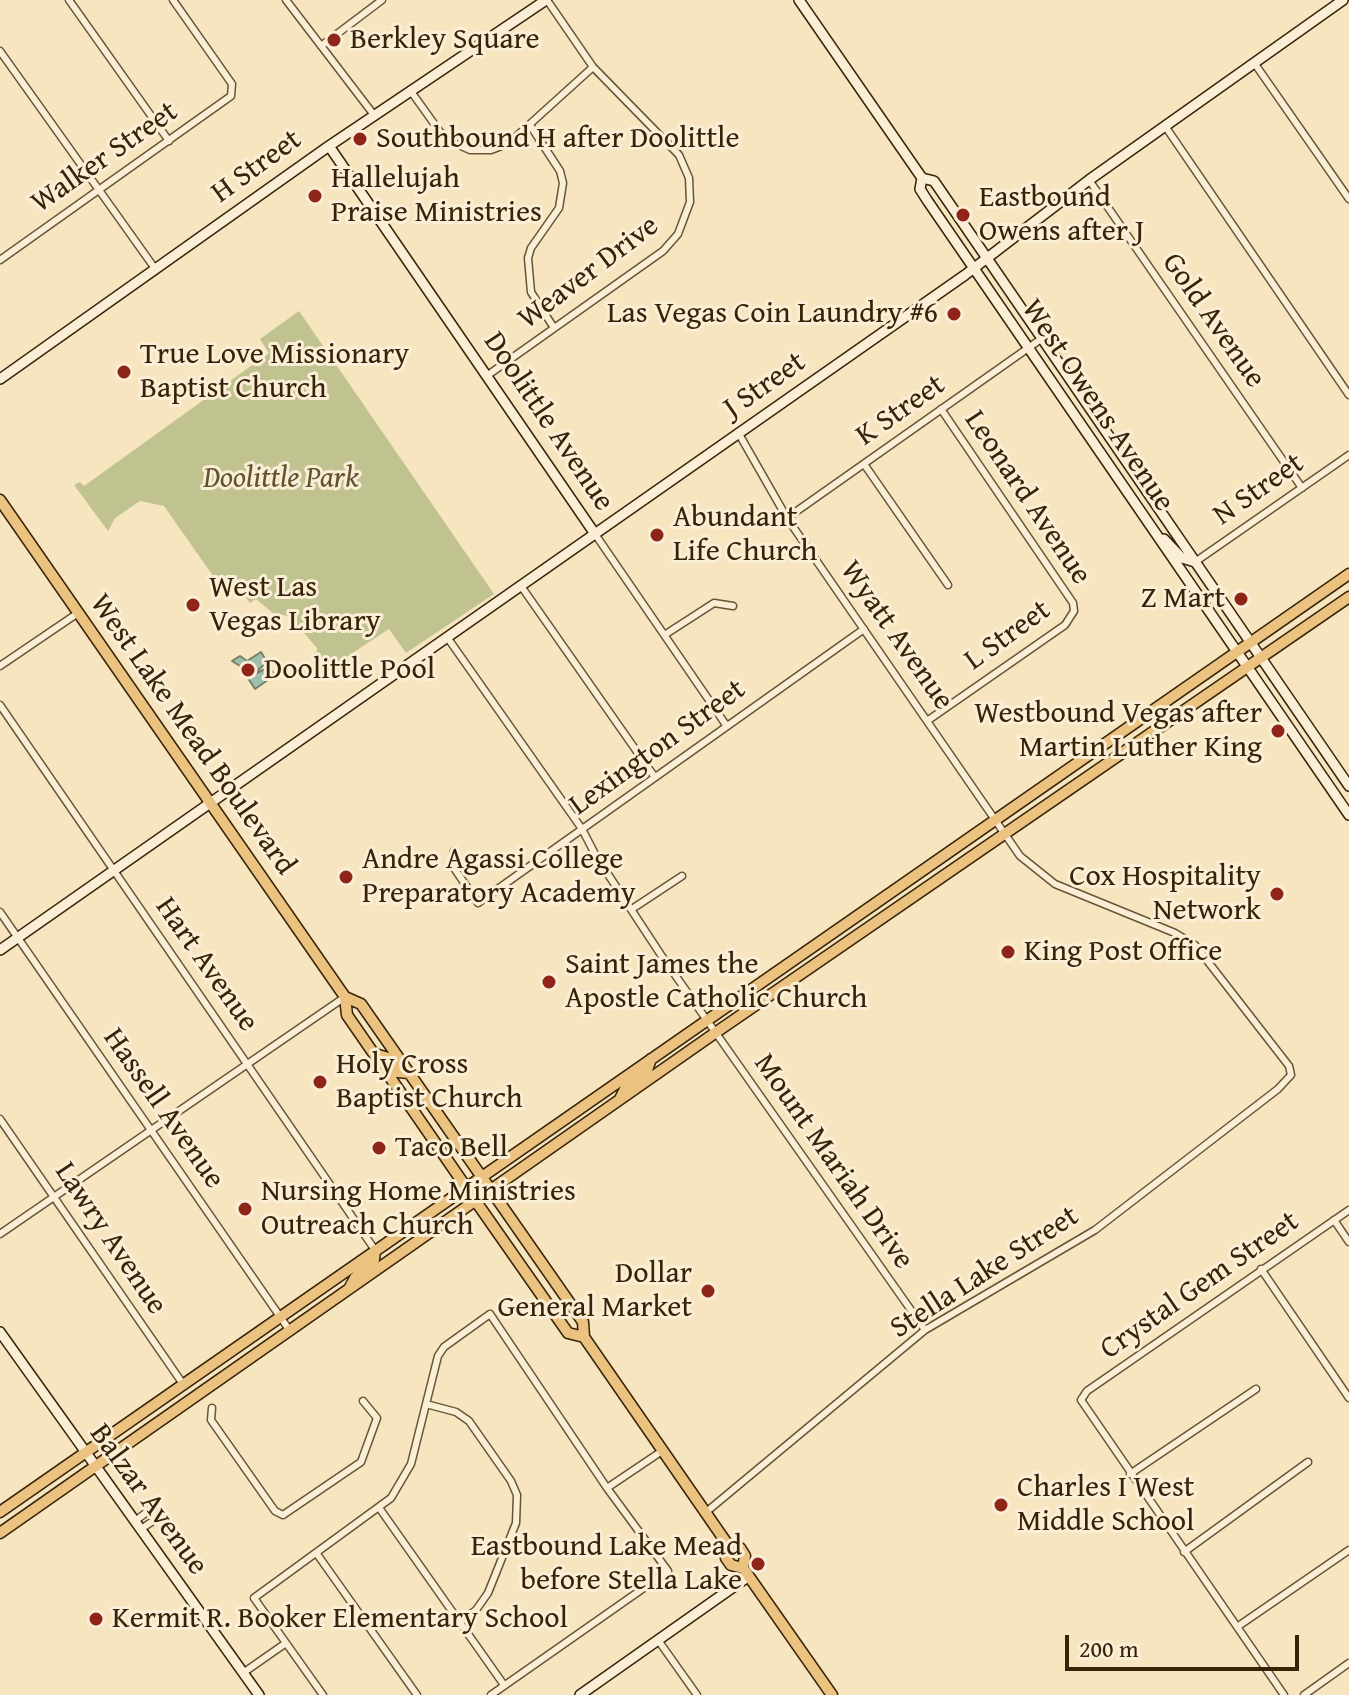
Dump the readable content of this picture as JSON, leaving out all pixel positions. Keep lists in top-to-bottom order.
{
  "streets": {
    "main road": ["West Lake Mead Boulevard"],
    "street": [
      "Walker Street",
      "H Street",
      "Weaver Drive",
      "Gold Avenue",
      "J Street",
      "West Owens Avenue",
      "K Street",
      "Doolittle Avenue",
      "N Street",
      "Leonard Avenue",
      "Wyatt Avenue",
      "L Street",
      "Lexington Street",
      "Hart Avenue",
      "Hassell Avenue",
      "Mount Mariah Drive",
      "Lawry Avenue",
      "Stella Lake Street",
      "Crystal Gem Street",
      "Balzar Avenue"
    ]
  },
  "crossings": [
    ["H Street", "Weaver Drive"],
    ["H Street", "Doolittle Avenue"],
    ["Weaver Drive", "Doolittle Avenue"],
    ["Gold Avenue", "J Street"],
    ["Gold Avenue", "N Street"],
    ["J Street", "West Owens Avenue"],
    ["J Street", "Doolittle Avenue"],
    ["J Street", "Wyatt Avenue"],
    ["J Street", "West Lake Mead Boulevard"],
    ["J Street", "Hart Avenue"],
    ["J Street", "Hassell Avenue"],
    ["J Street", "Mount Mariah Drive"],
    ["West Owens Avenue", "K Street"],
    ["West Owens Avenue", "N Street"],
    ["K Street", "Leonard Avenue"],
    ["K Street", "Wyatt Avenue"],
    ["Doolittle Avenue", "Lexington Street"],
    ["Leonard Avenue", "L Street"],
    ["Wyatt Avenue", "L Street"],
    ["Wyatt Avenue", "Lexington Street"],
    ["Wyatt Avenue", "Stella Lake Street"],
    ["West Lake Mead Boulevard", "Stella Lake Street"],
    ["Lexington Street", "Mount Mariah Drive"],
    ["Mount Mariah Drive", "Stella Lake Street"]
  ],
  "parks": ["Doolittle Park"],
  "places": [
    "Berkley Square",
    "Southbound H after Doolittle",
    "Hallelujah Praise Ministries",
    "Eastbound Owens after J",
    "Las Vegas Coin Laundry #6",
    "True Love Missionary Baptist Church",
    "Abundant Life Church",
    "Z Mart",
    "West Las Vegas Library",
    "Doolittle Pool",
    "Westbound Vegas after Martin Luther King",
    "Andre Agassi College Preparatory Academy",
    "Cox Hospitality Network",
    "King Post Office",
    "Saint James the Apostle Catholic Church",
    "Holy Cross Baptist Church",
    "Taco Bell",
    "Nursing Home Ministries Outreach Church",
    "Dollar General Market",
    "Charles I West Middle School",
    "Eastbound Lake Mead before Stella Lake",
    "Kermit R. Booker Elementary School"
  ],
  "scale_bar": "200 m"
}
